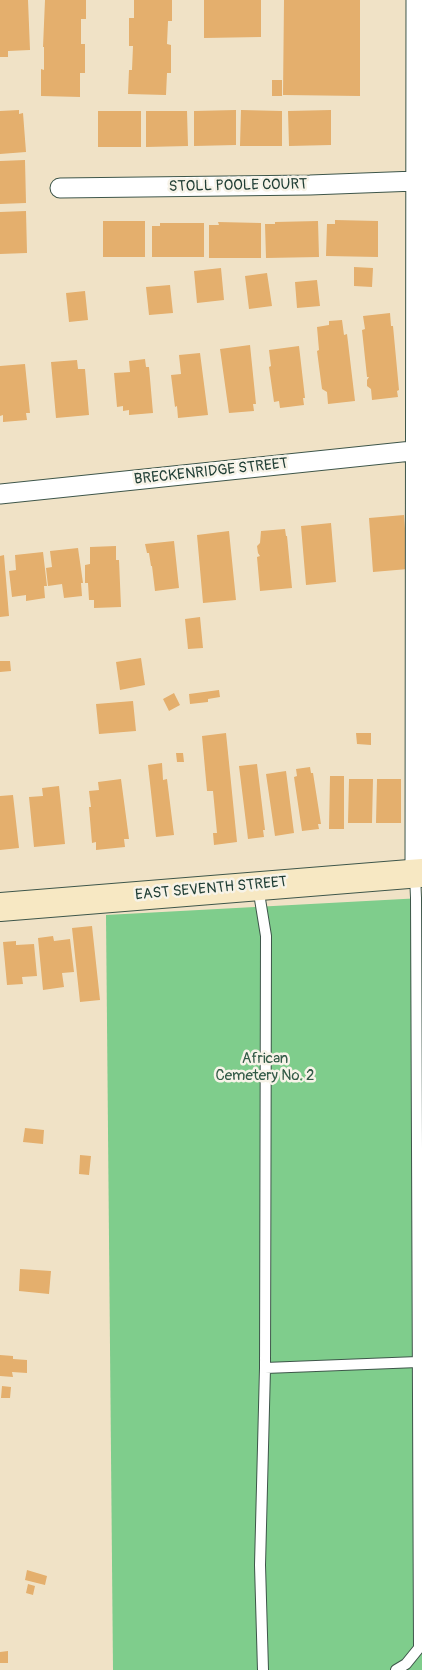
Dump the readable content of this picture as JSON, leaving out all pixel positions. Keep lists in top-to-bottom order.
{
  "streets": {
    "street": ["STOLL POOLE COURT", "BRECKENRIDGE STREET", "EAST SEVENTH STREET"]
  },
  "parks": ["African Cemetery No. 2"]
}
